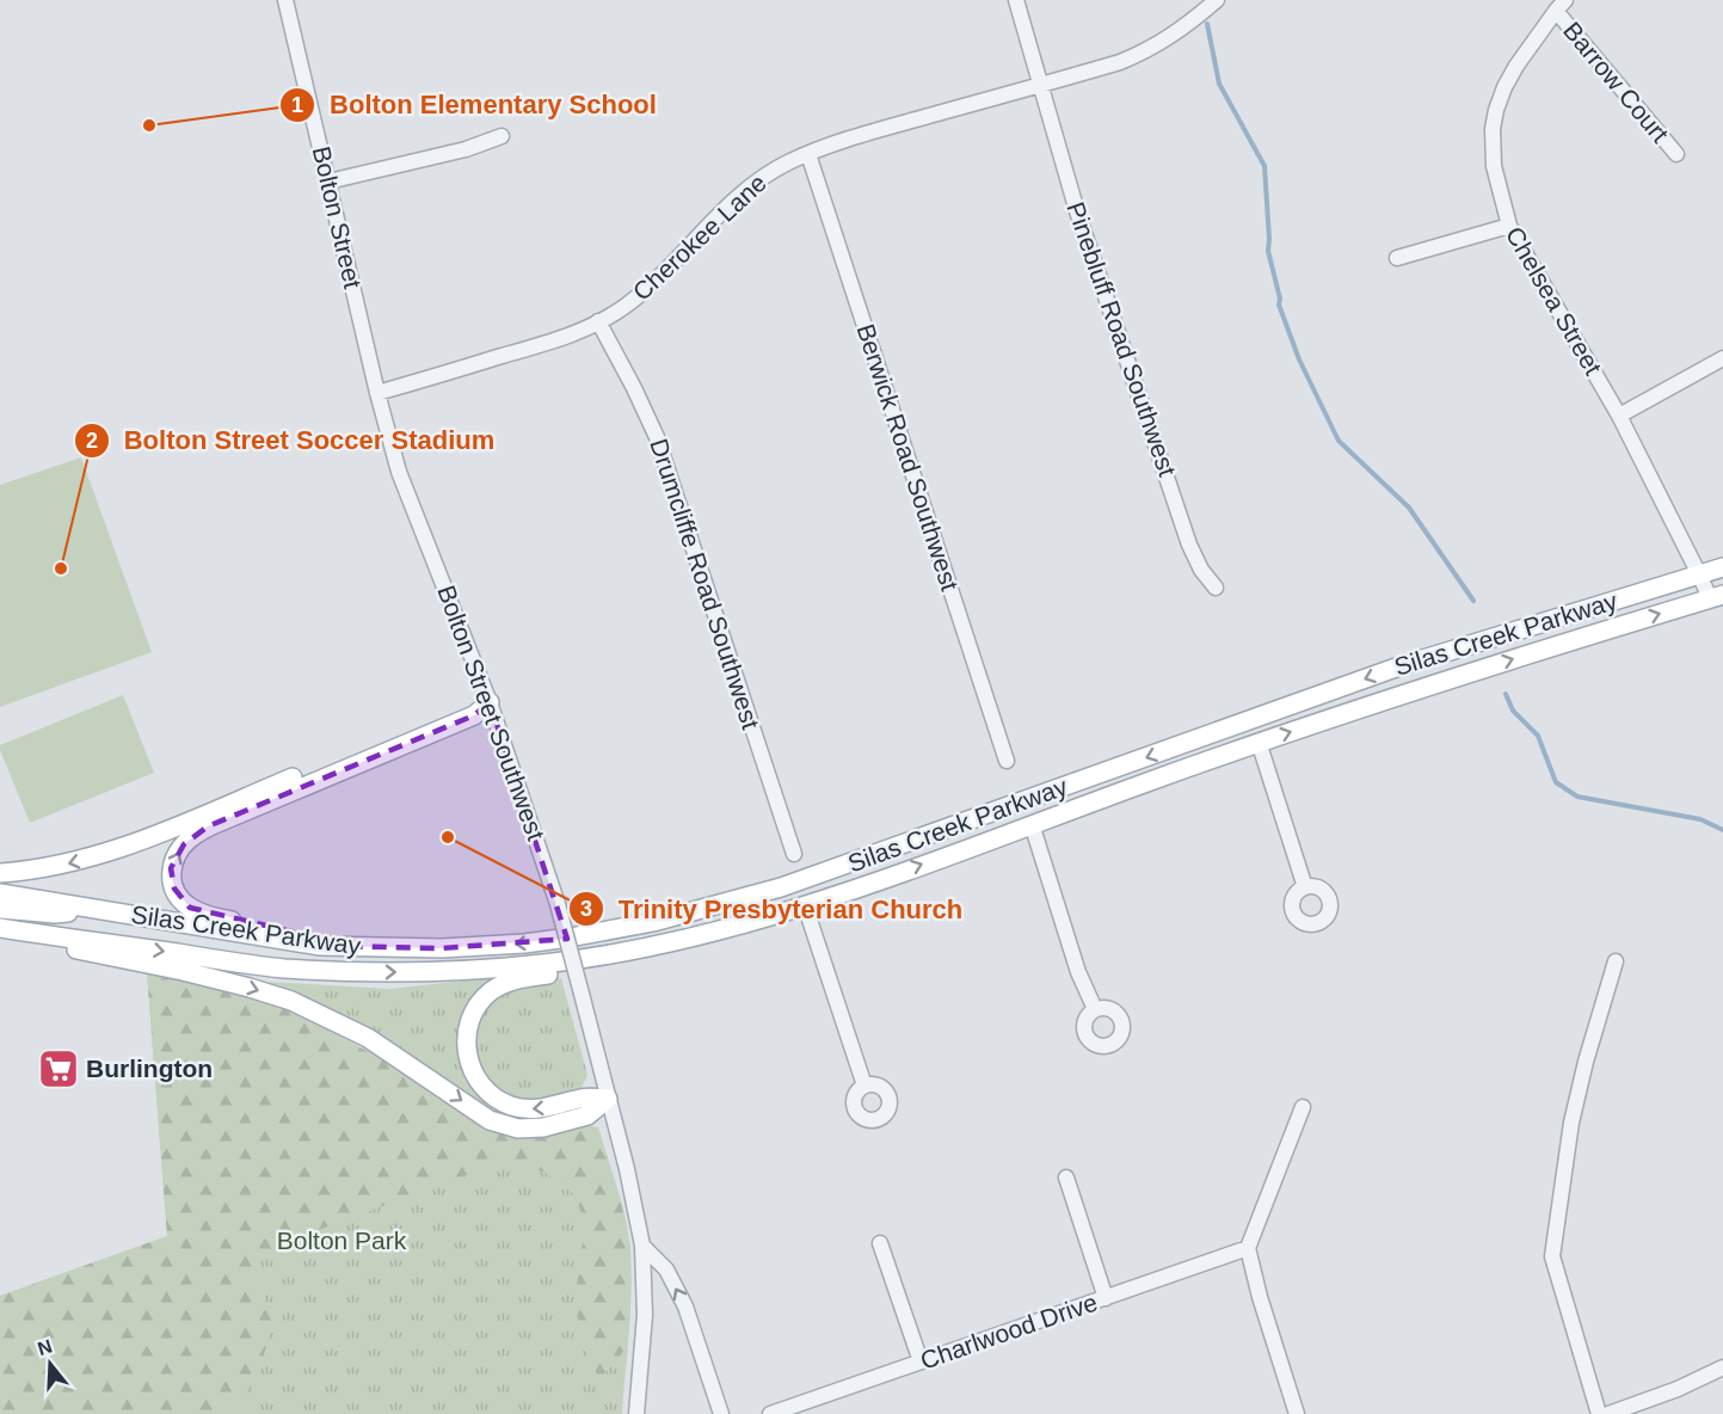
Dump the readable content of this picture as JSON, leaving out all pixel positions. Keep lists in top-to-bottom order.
{
  "streets": {
    "main road": ["Silas Creek Parkway"],
    "street": [
      "Barrow Court",
      "Bolton Street",
      "Cherokee Lane",
      "Chelsea Street",
      "Pinebluff Road Southwest",
      "Berwick Road Southwest",
      "Drumcliffe Road Southwest",
      "Bolton Street Southwest",
      "Charlwood Drive"
    ]
  },
  "crossings": [
    ["Barrow Court", "Chelsea Street"],
    ["Bolton Street", "Cherokee Lane"],
    ["Bolton Street", "Bolton Street Southwest"],
    ["Cherokee Lane", "Pinebluff Road Southwest"],
    ["Cherokee Lane", "Berwick Road Southwest"],
    ["Cherokee Lane", "Drumcliffe Road Southwest"],
    ["Cherokee Lane", "Bolton Street Southwest"],
    ["Chelsea Street", "Silas Creek Parkway"]
  ],
  "parks": ["Bolton Park"],
  "places": {
    "other": ["Bolton Elementary School", "Bolton Street Soccer Stadium", "Trinity Presbyterian Church"],
    "supermarket": ["Burlington"]
  },
  "north": "top"
}
